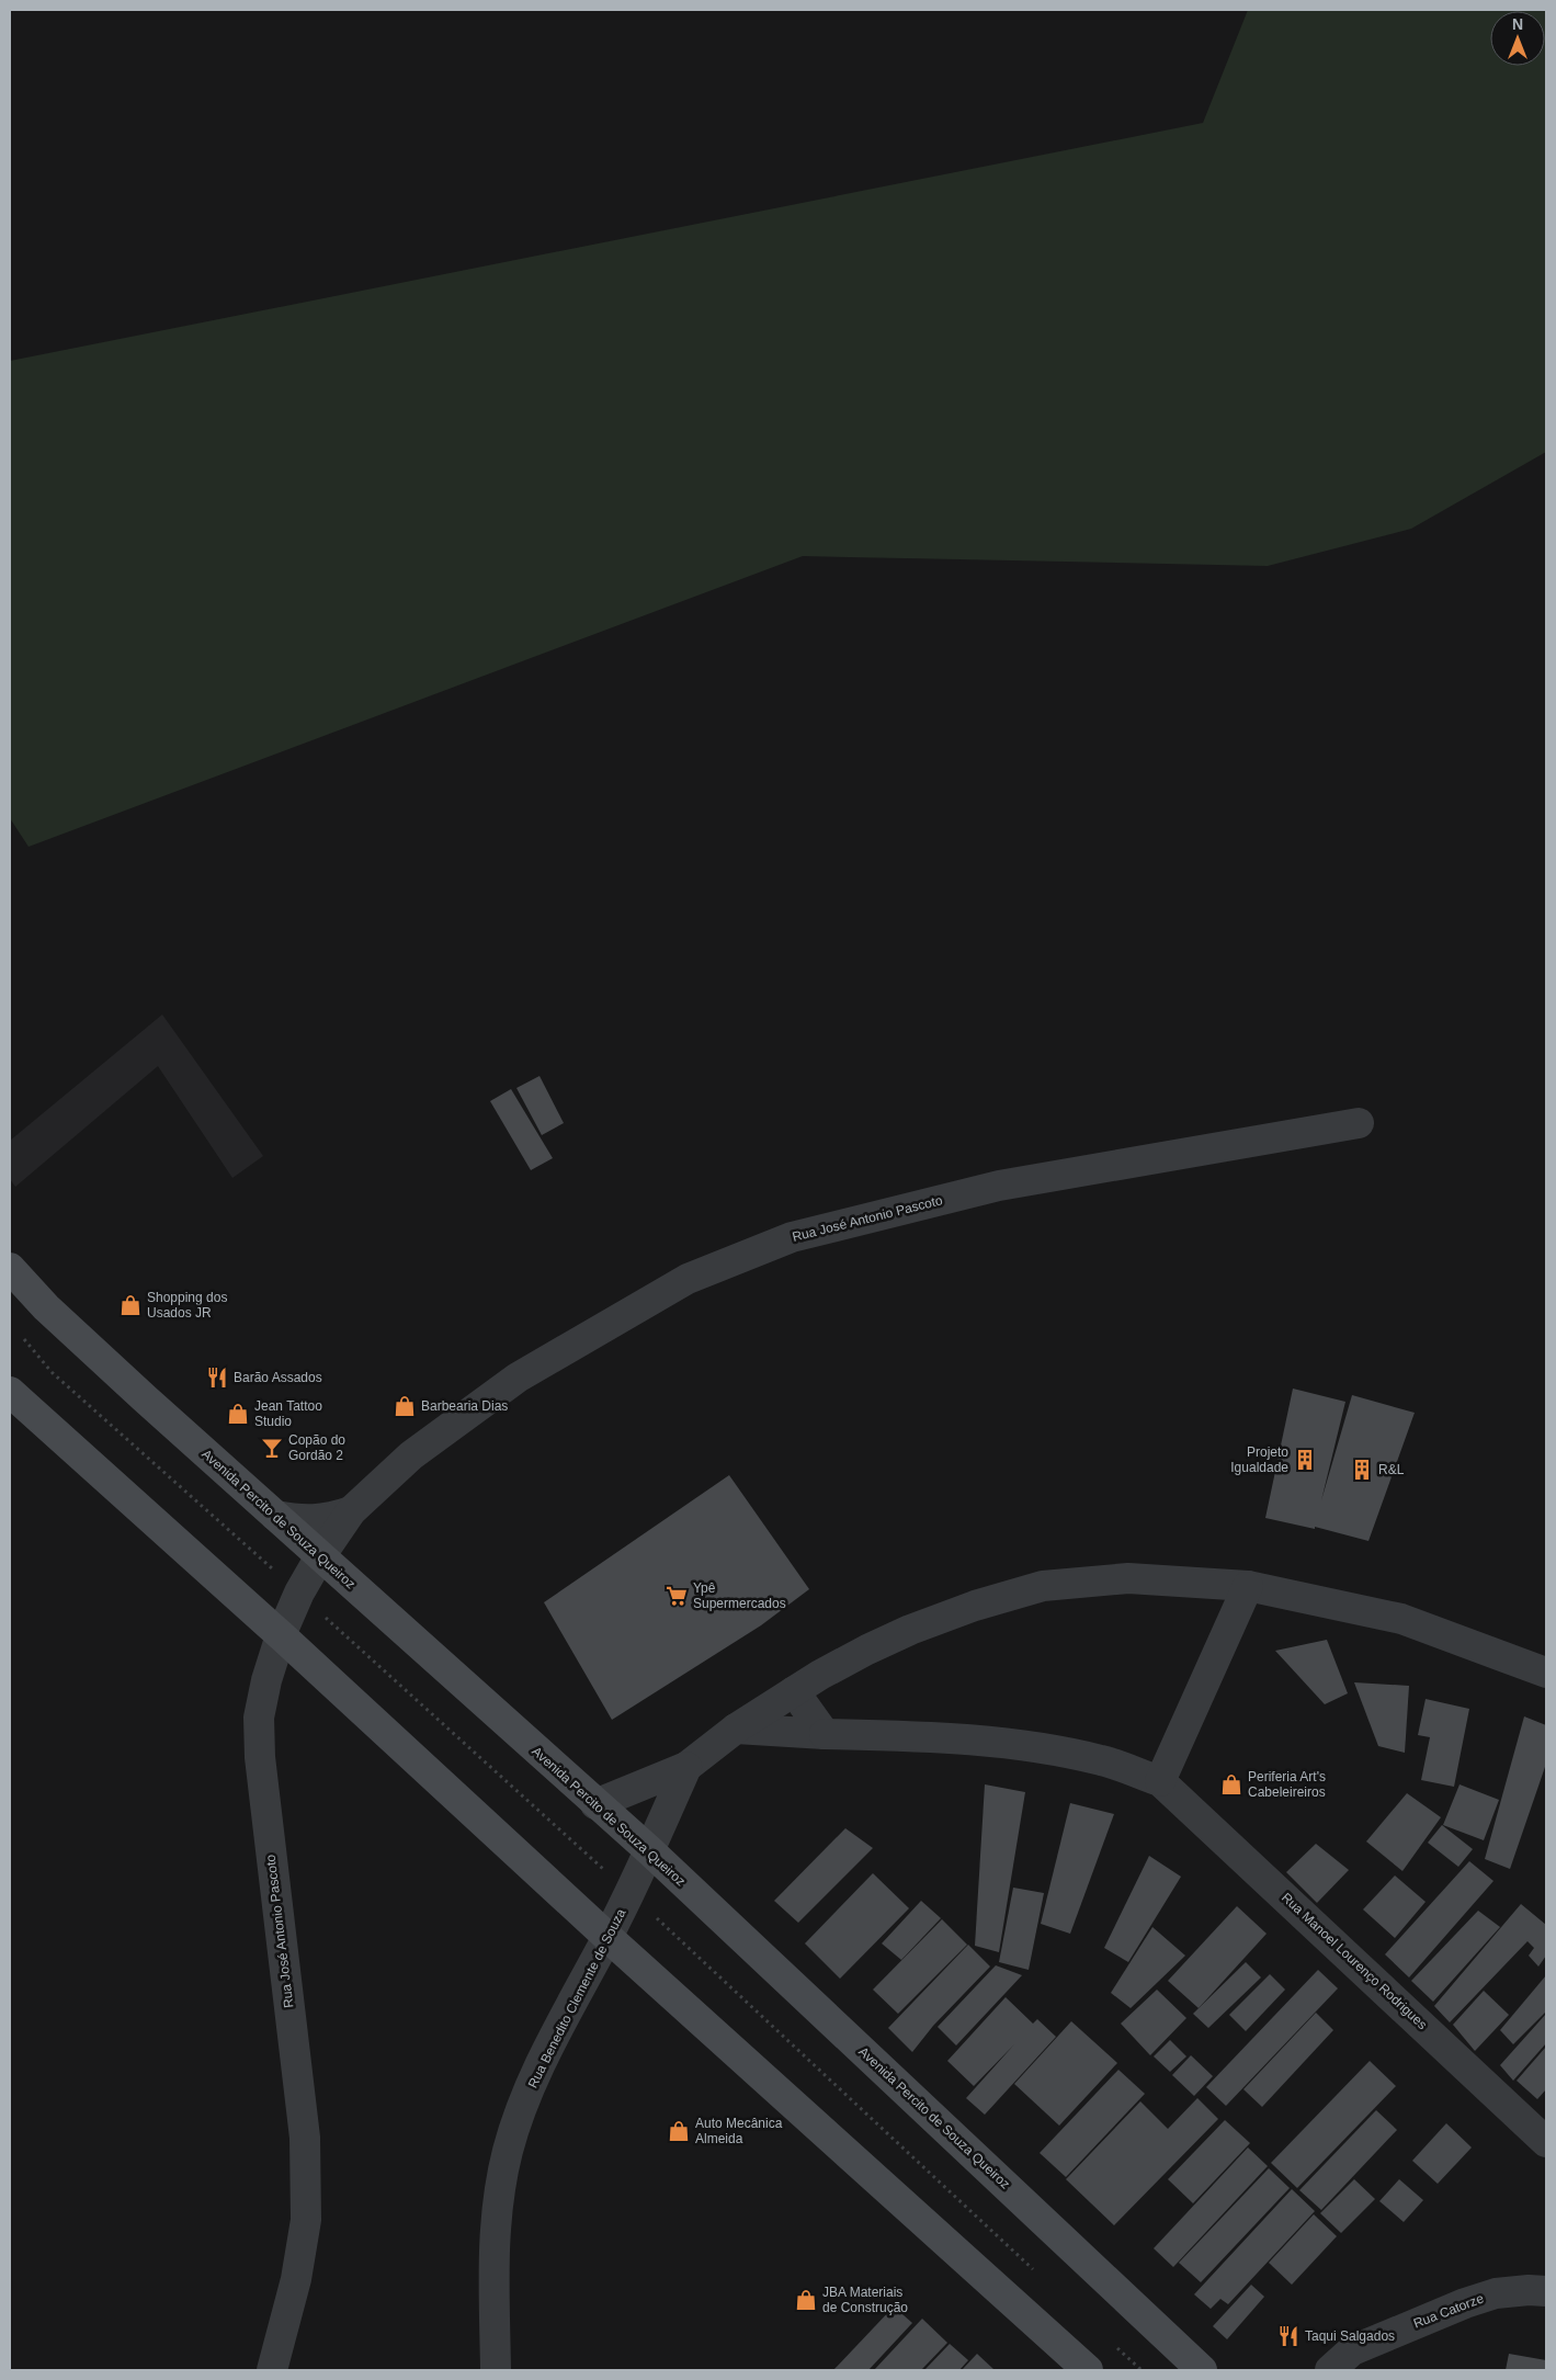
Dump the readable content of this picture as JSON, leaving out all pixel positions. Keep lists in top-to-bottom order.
{
  "streets": {
    "main road": ["Avenida Percito de Souza Queiroz"],
    "street": [
      "Rua José Antonio Pascoto",
      "Rua Manoel Lourenço Rodrigues",
      "Rua Benedito Clemente de Souza",
      "Rua Catorze"
    ]
  },
  "crossings": [
    ["Rua José Antonio Pascoto", "Avenida Percito de Souza Queiroz"],
    ["Avenida Percito de Souza Queiroz", "Rua Benedito Clemente de Souza"],
    ["Rua Manoel Lourenço Rodrigues", "Rua Benedito Clemente de Souza"]
  ],
  "places": {
    "shop": [
      "Shopping dos Usados JR",
      "Barbearia Dias",
      "Jean Tattoo Studio",
      "Periferia Art's Cabeleireiros",
      "Auto Mecânica Almeida",
      "JBA Materiais de Construção"
    ],
    "restaurant": ["Barão Assados", "Taqui Salgados"],
    "bar": ["Copão do Gordão 2"],
    "building": ["Projeto Igualdade", "R&L"],
    "supermarket": ["Ypê Supermercados"]
  },
  "north": "top"
}
